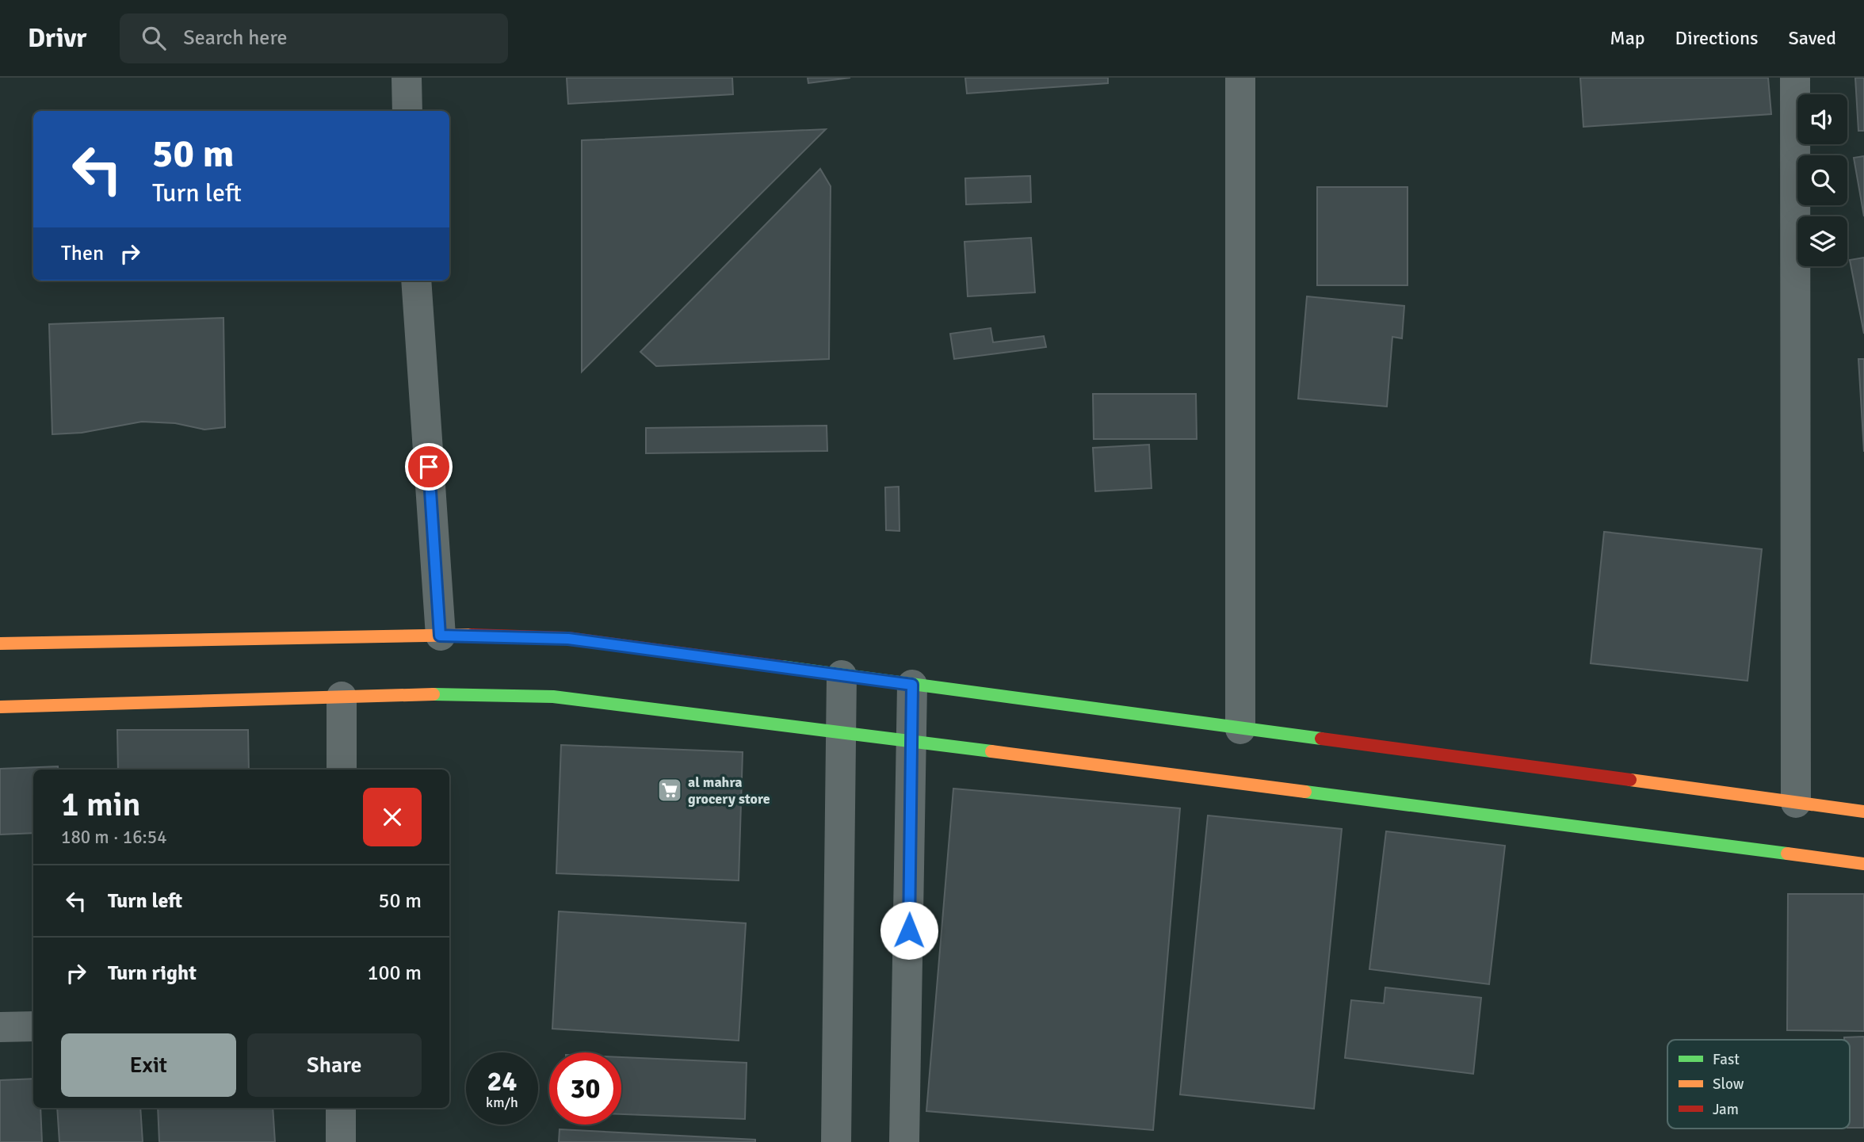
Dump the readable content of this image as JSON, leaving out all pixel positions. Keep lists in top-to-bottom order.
{
  "places": {
    "supermarket": ["al mahra grocery store"]
  },
  "legend": ["Fast", "Slow", "Jam"],
  "page": {
    "header": "Drivr",
    "search": "Search here",
    "nav": ["Map", "Directions", "Saved"],
    "turn": ["50 m", "Turn left"],
    "then": "Then",
    "heading": ["1 min", "180 m · 16:54"],
    "list": [
      {
        "name": "Turn left",
        "value": "50 m"
      },
      {
        "name": "Turn right",
        "value": "100 m"
      }
    ],
    "buttons": ["Exit", "Share"],
    "speed": "24 km/h",
    "limit": "30"
  }
}
